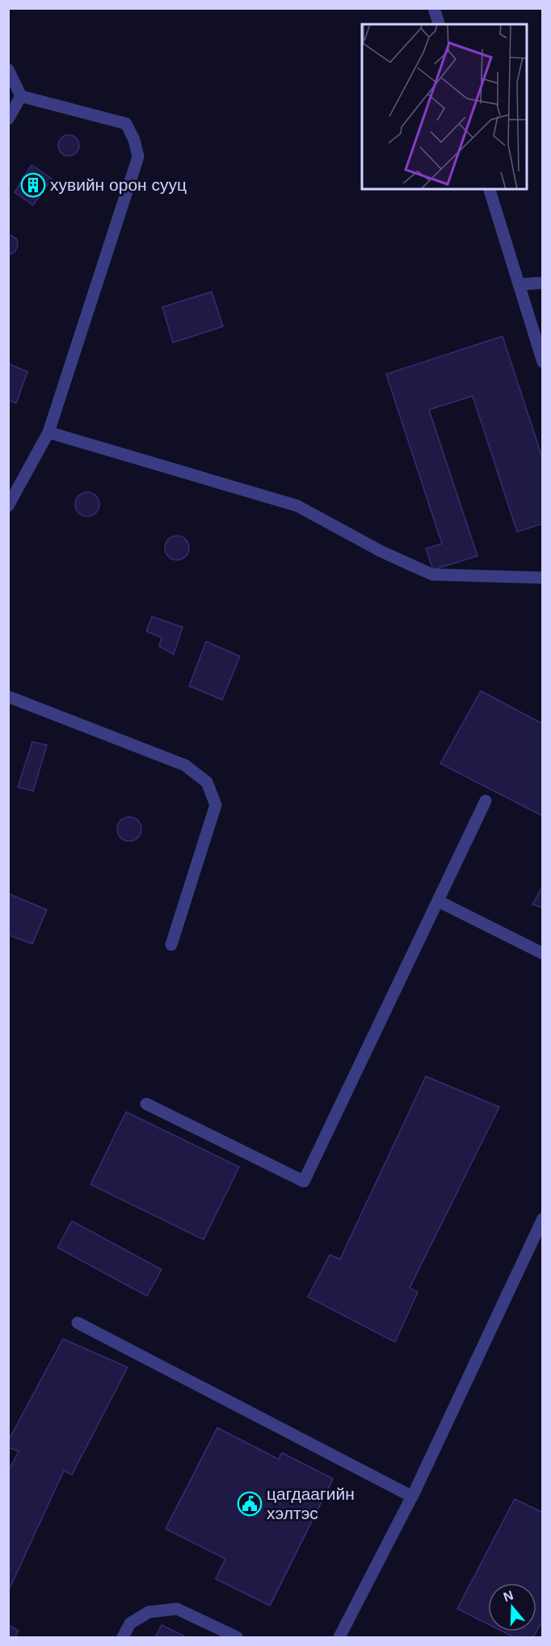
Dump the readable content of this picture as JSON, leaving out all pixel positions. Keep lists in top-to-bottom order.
{
  "places": {
    "building": ["хувийн орон сууц"],
    "public building": ["цагдаагийн хэлтэс"]
  },
  "north": "top"
}
